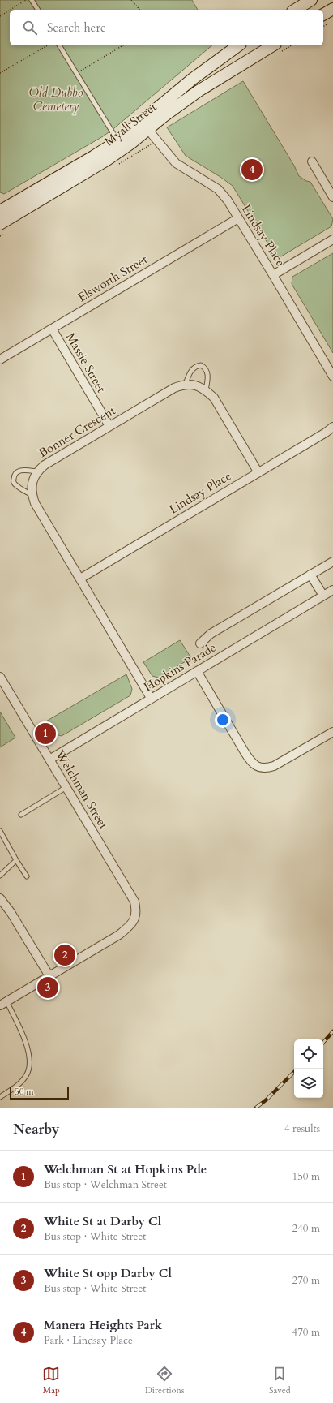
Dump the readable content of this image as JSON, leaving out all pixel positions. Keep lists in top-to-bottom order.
{
  "streets": {
    "street": [
      "Myall Street",
      "Lindsay Place",
      "Elsworth Street",
      "Massie Street",
      "Bonner Crescent",
      "Hopkins Parade",
      "Welchman Street"
    ]
  },
  "crossings": [
    ["Myall Street", "Lindsay Place"],
    ["Lindsay Place", "Elsworth Street"],
    ["Elsworth Street", "Massie Street"],
    ["Massie Street", "Bonner Crescent"],
    ["Hopkins Parade", "Welchman Street"]
  ],
  "parks": ["Old Dubbo Cemetery"],
  "scale_bar": "50 m",
  "page": {
    "search": "Search here",
    "pins": [
      "4",
      "1",
      "2",
      "3"
    ],
    "scale": "50 m",
    "heading": ["Nearby", "4 results"],
    "list": [
      {
        "mark": "1",
        "name": "Welchman St at Hopkins Pde",
        "note": "Bus stop · Welchman Street",
        "value": "150 m"
      },
      {
        "mark": "2",
        "name": "White St at Darby Cl",
        "note": "Bus stop · White Street",
        "value": "240 m"
      },
      {
        "mark": "3",
        "name": "White St opp Darby Cl",
        "note": "Bus stop · White Street",
        "value": "270 m"
      },
      {
        "mark": "4",
        "name": "Manera Heights Park",
        "note": "Park · Lindsay Place",
        "value": "470 m"
      }
    ],
    "nav": ["Map", "Directions", "Saved"]
  }
}
